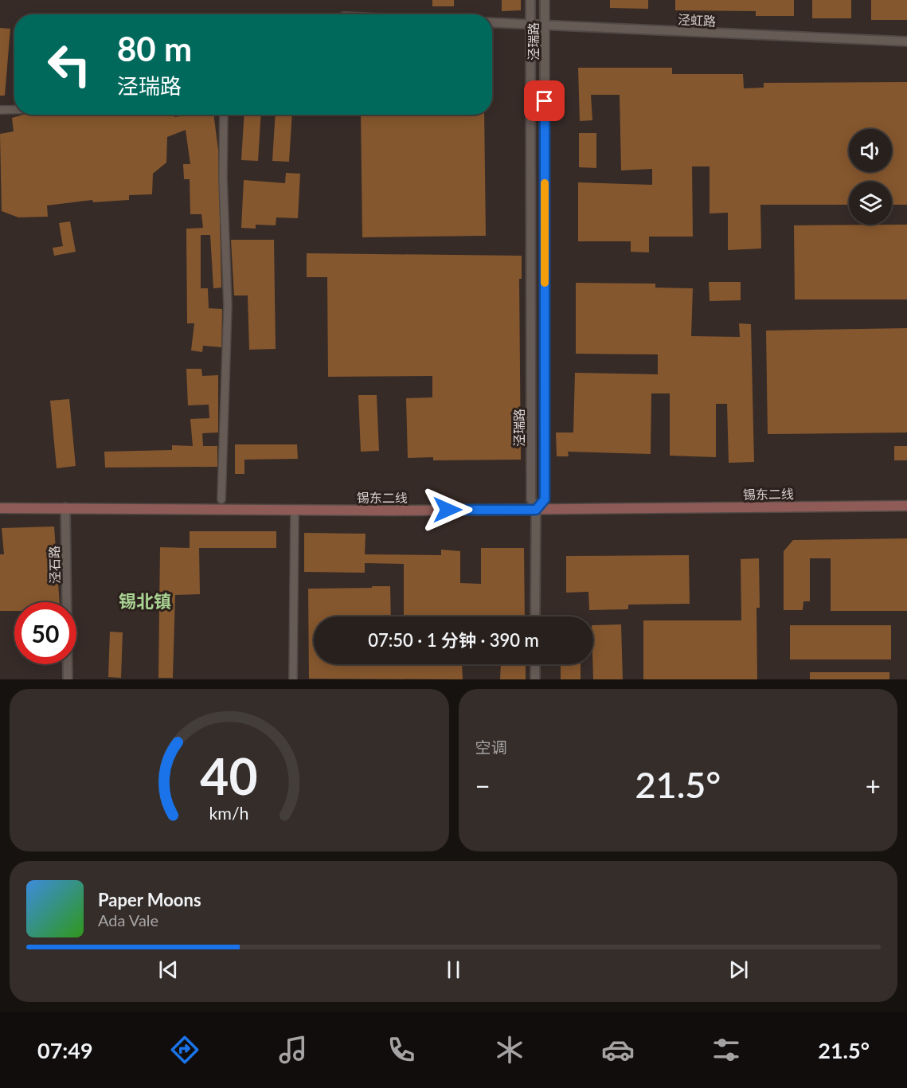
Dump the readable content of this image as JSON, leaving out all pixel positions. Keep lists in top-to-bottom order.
{
  "streets": {
    "main road": ["锡东二线"],
    "street": ["泾虹路", "泾瑞路", "泾石路"]
  },
  "crossings": [
    ["泾虹路", "泾瑞路"],
    ["泾瑞路", "锡东二线"],
    ["锡东二线", "泾石路"]
  ],
  "districts": ["锡北镇"],
  "page": {
    "turn": ["80 m", "泾瑞路"],
    "limit": "50",
    "trip": "07:50 · 1 分钟 · 390 m",
    "tile": "空调",
    "heat": ["−", "21.5°", "+"],
    "song": ["Paper Moons", "Ada Vale"],
    "tabs": ["07:49", "21.5°"],
    "gauge": ["40", "km/h"]
  }
}
